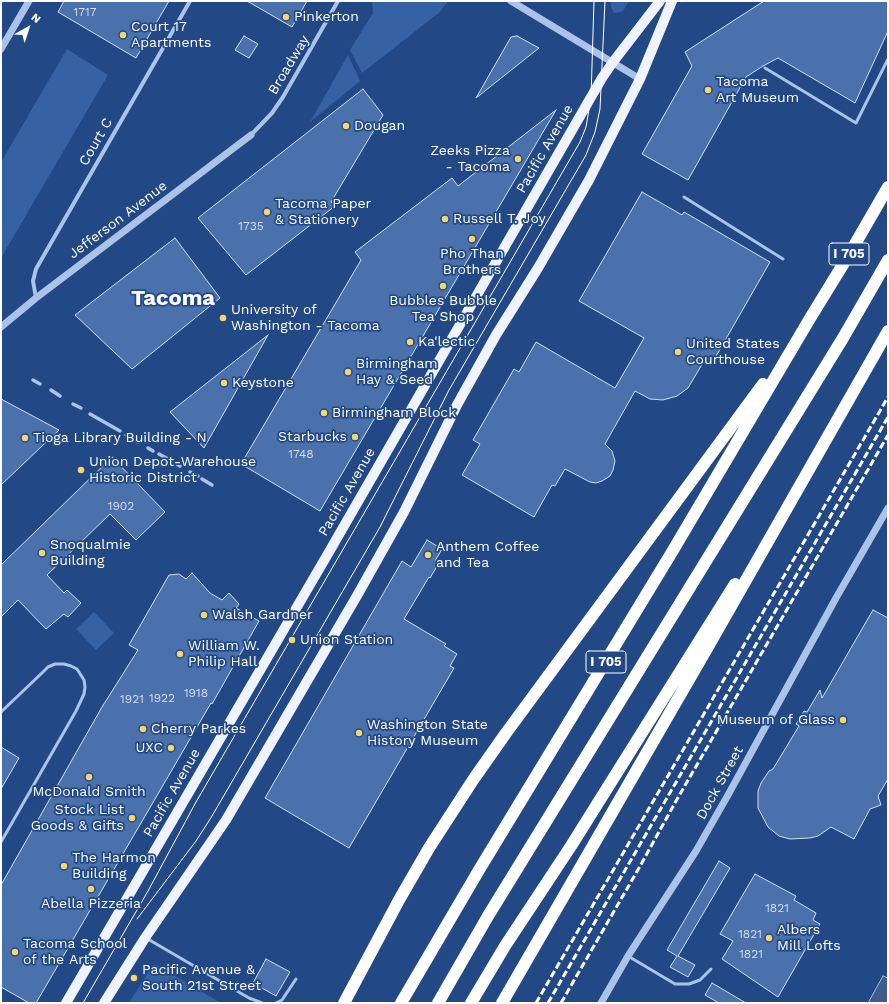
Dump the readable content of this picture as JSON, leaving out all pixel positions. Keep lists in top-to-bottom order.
{
  "streets": {
    "highway": ["I 705"],
    "main road": ["Pacific Avenue"],
    "street": [
      "Broadway",
      "Court C",
      "Jefferson Avenue",
      "Dock Street"
    ]
  },
  "crossings": [
    ["Broadway", "Jefferson Avenue"],
    ["Court C", "Jefferson Avenue"]
  ],
  "districts": ["Tacoma"],
  "places": [
    "Pinkerton",
    "Court 17 Apartments",
    "Tacoma Art Museum",
    "Dougan",
    "Zeeks Pizza - Tacoma",
    "Tacoma Paper & Stationery",
    "Russell T. Joy",
    "Pho Than Brothers",
    "Bubbles Bubble Tea Shop",
    "University of Washington - Tacoma",
    "Ka'lectic",
    "United States Courthouse",
    "Birmingham Hay & Seed",
    "Keystone",
    "Birmingham Block",
    "Starbucks",
    "Tioga Library Building - N",
    "Union Depot-Warehouse Historic District",
    "Snoqualmie Building",
    "Anthem Coffee and Tea",
    "Walsh Gardner",
    "Union Station",
    "William W. Philip Hall",
    "Museum of Glass",
    "Cherry Parkes",
    "Washington State History Museum",
    "UXC",
    "McDonald Smith",
    "Stock List Goods & Gifts",
    "The Harmon Building",
    "Abella Pizzeria",
    "Albers Mill Lofts",
    "Tacoma School of the Arts",
    "Pacific Avenue & South 21st Street"
  ],
  "house_numbers": [
    "1717",
    "1735",
    "1748",
    "1902",
    "1918",
    "1922",
    "1921",
    "1821",
    "1821",
    "1821"
  ],
  "north": "top right"
}
